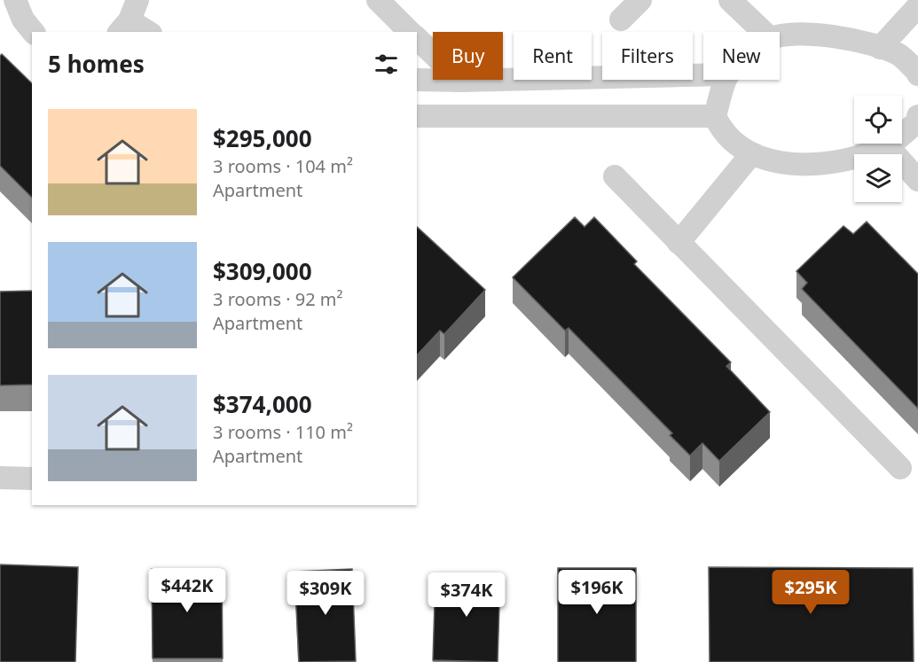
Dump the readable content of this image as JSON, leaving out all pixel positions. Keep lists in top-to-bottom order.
{
  "page": {
    "chip": [
      "Buy",
      "Rent",
      "Filters",
      "New"
    ],
    "heading": "5 homes",
    "list": [
      {
        "name": "$295,000",
        "note": "3 rooms · 104 m² · Apartment"
      },
      {
        "name": "$309,000",
        "note": "3 rooms · 92 m² · Apartment"
      },
      {
        "name": "$374,000",
        "note": "3 rooms · 110 m² · Apartment"
      }
    ],
    "price": [
      "$442K",
      "$196K",
      "$295K",
      "$309K",
      "$374K"
    ]
  }
}
